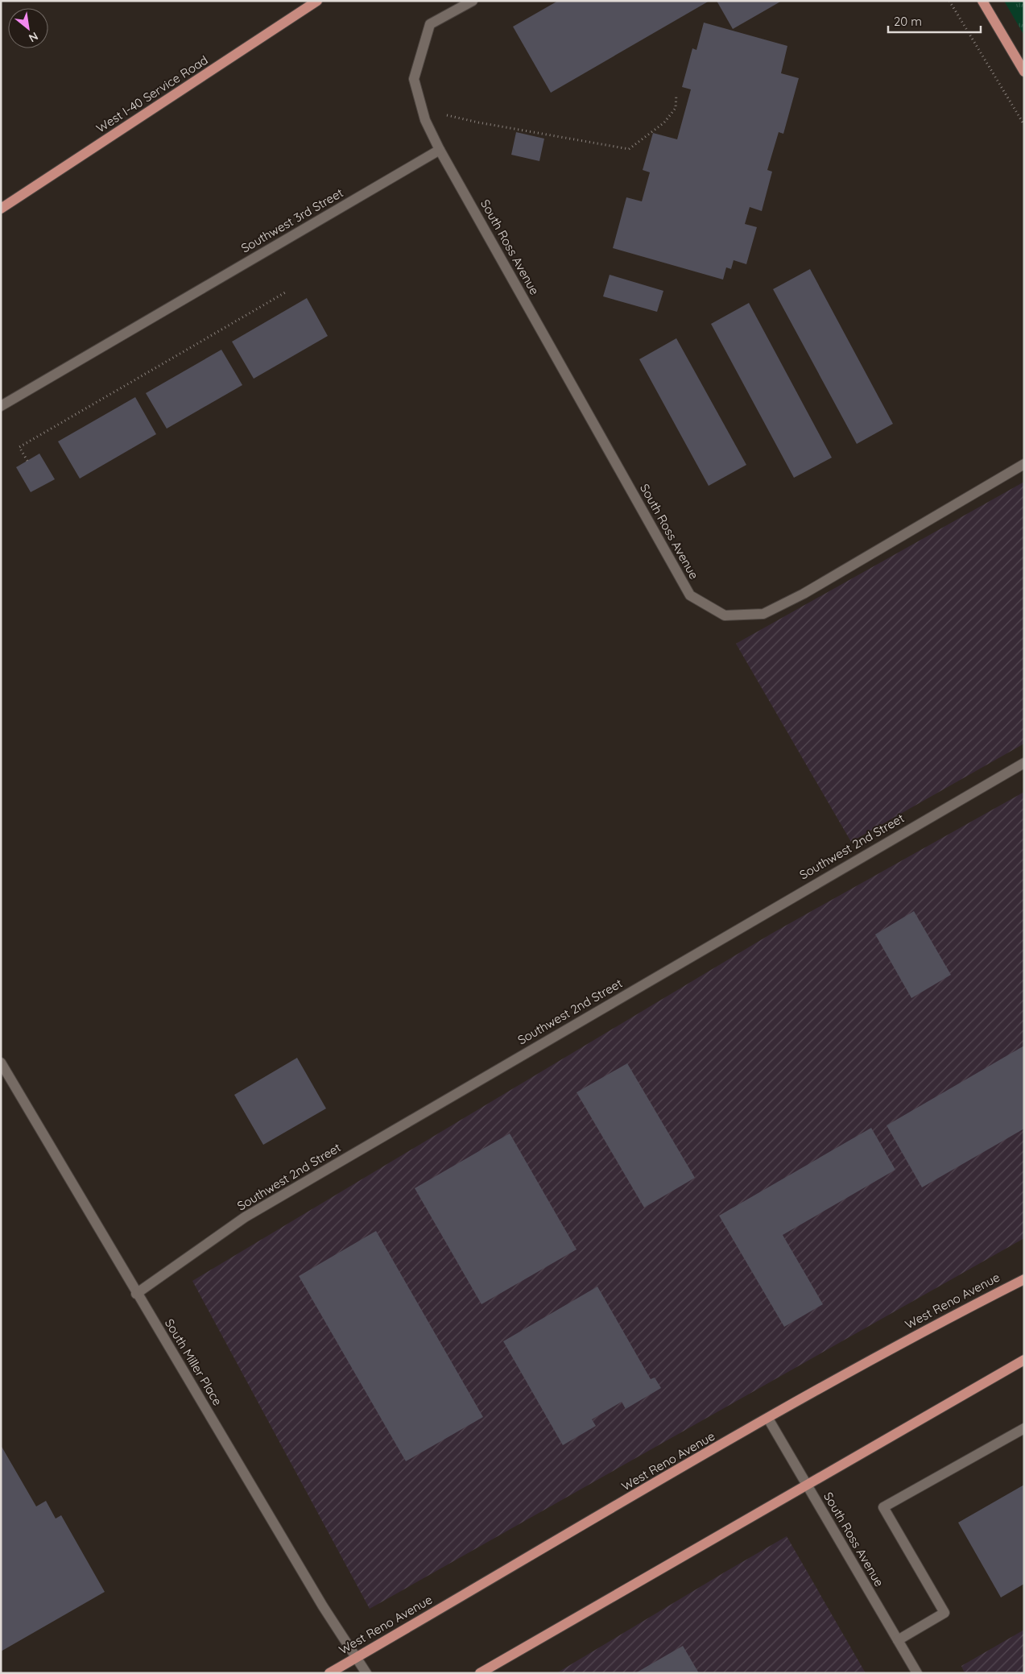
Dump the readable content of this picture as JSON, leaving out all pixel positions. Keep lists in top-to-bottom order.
{
  "streets": {
    "main road": ["West I-40 Service Road", "West Reno Avenue"],
    "street": [
      "Southwest 3rd Street",
      "South Ross Avenue",
      "Southwest 2nd Street",
      "South Miller Place"
    ]
  },
  "crossings": [
    ["Southwest 3rd Street", "South Ross Avenue"],
    ["South Ross Avenue", "West Reno Avenue"],
    ["Southwest 2nd Street", "South Miller Place"],
    ["West Reno Avenue", "South Miller Place"]
  ],
  "scale_bar": "20 m",
  "north": "bottom right"
}
